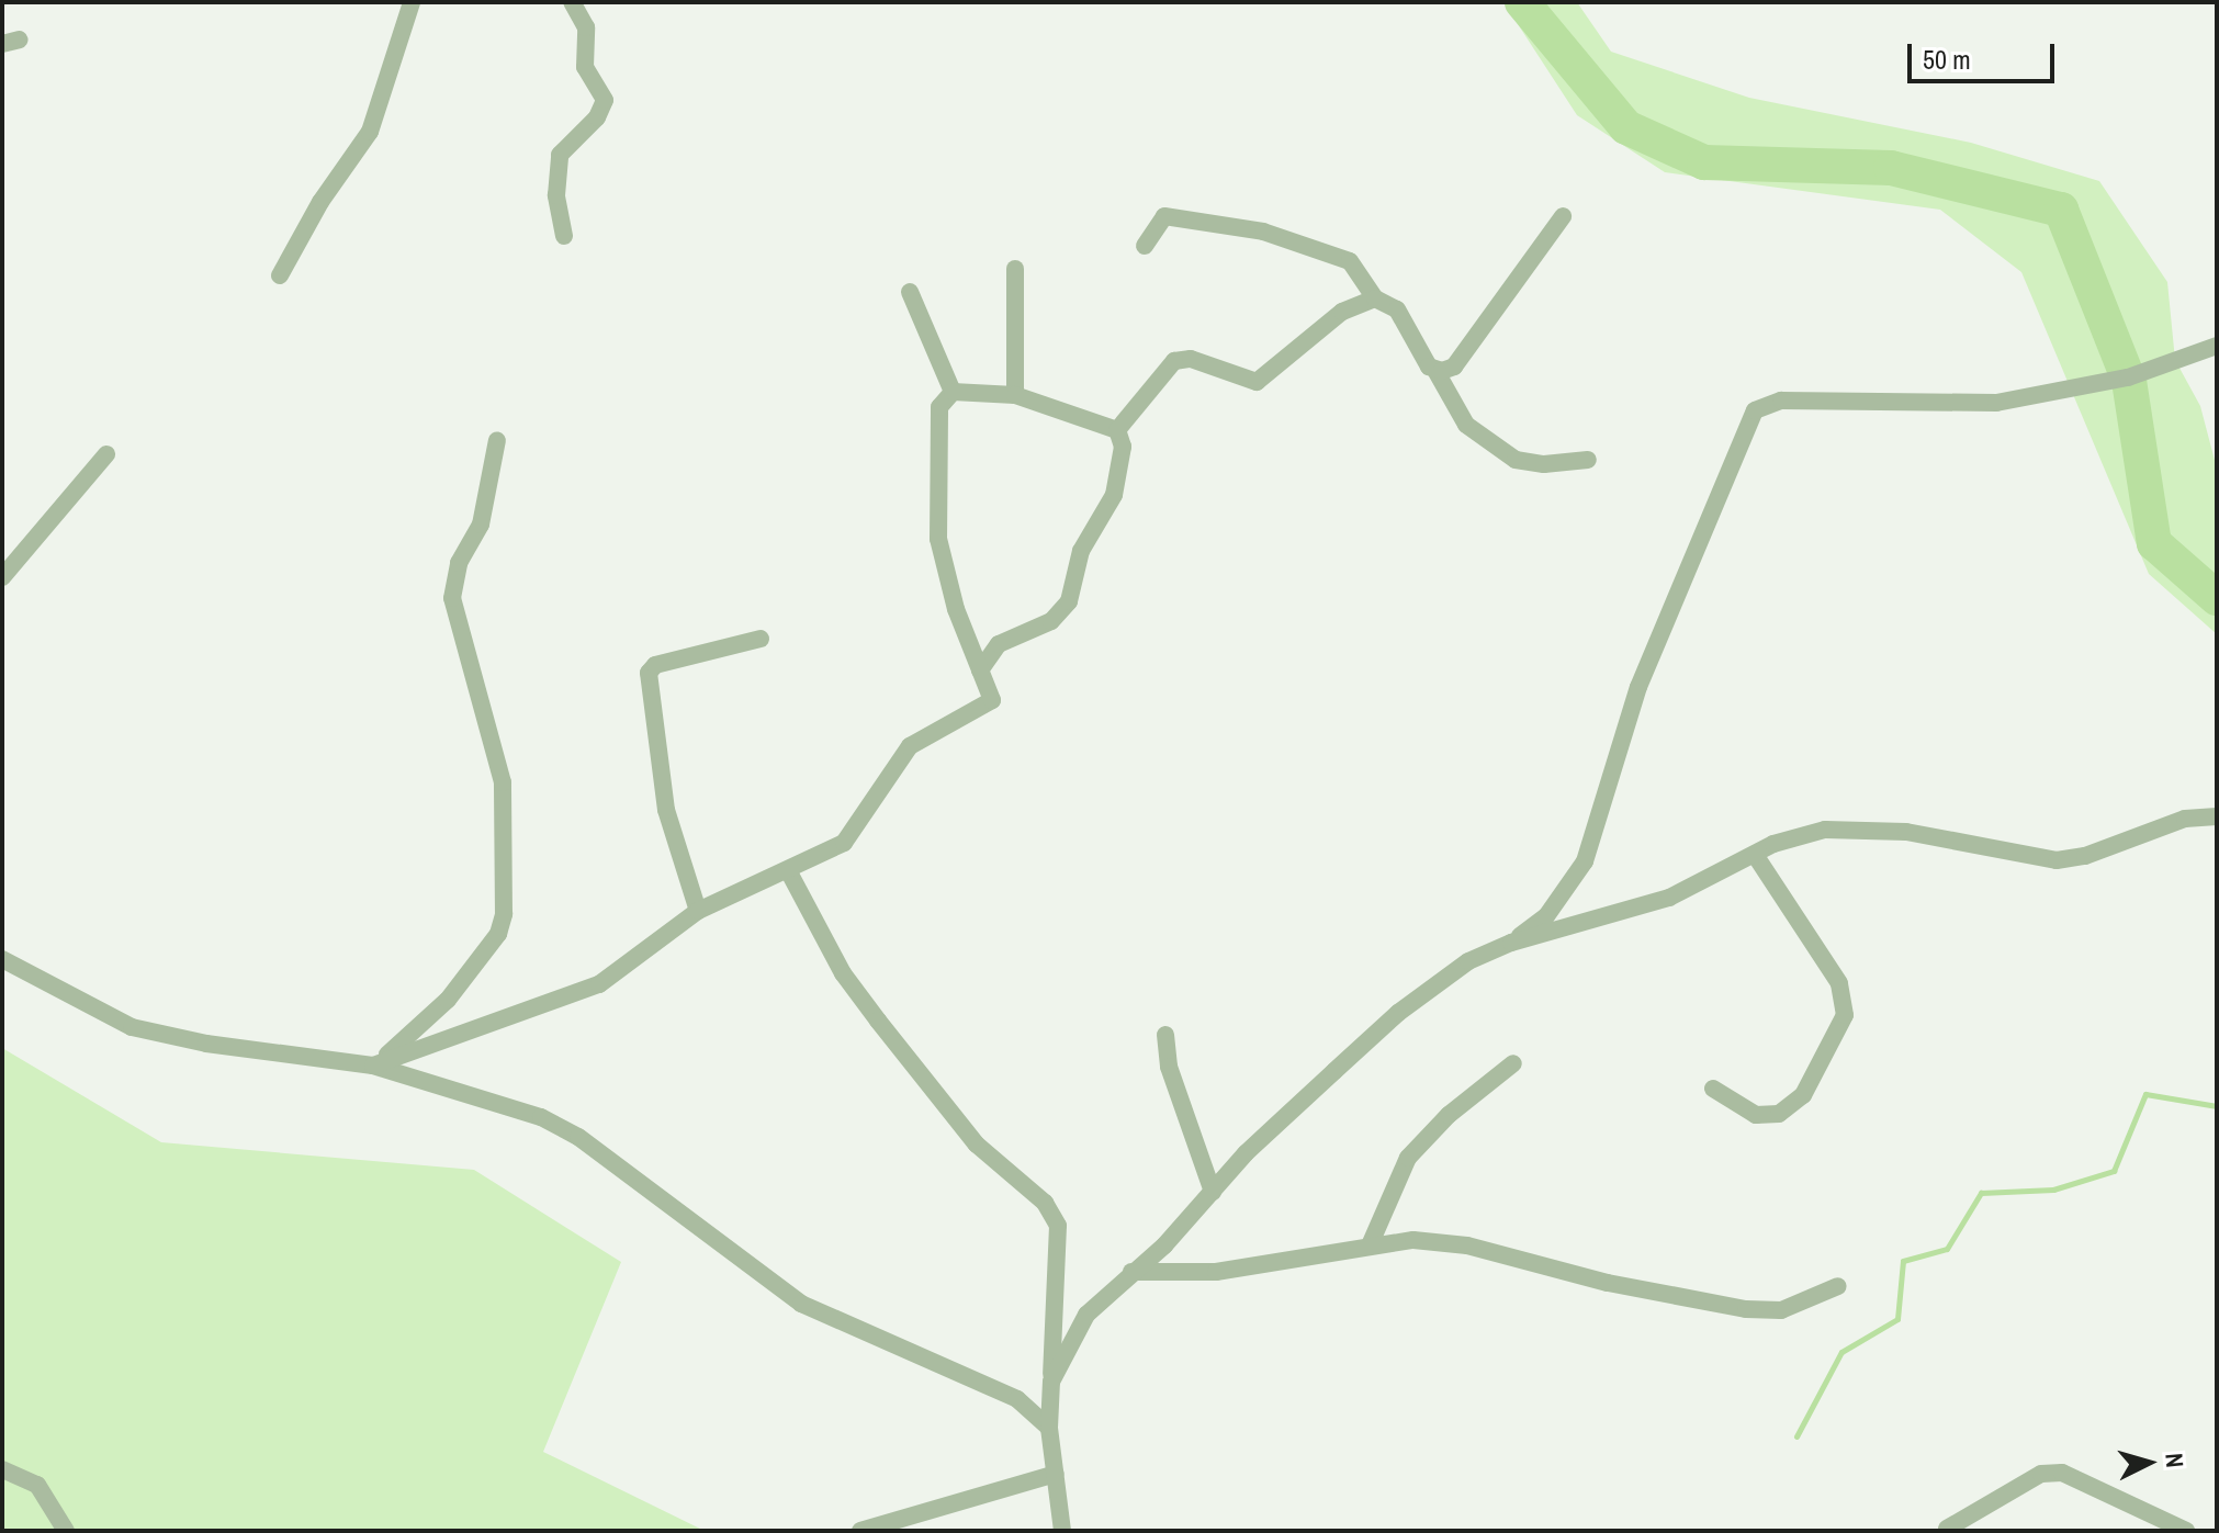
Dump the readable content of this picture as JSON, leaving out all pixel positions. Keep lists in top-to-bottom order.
{
  "scale_bar": "50 m",
  "north": "right"
}
